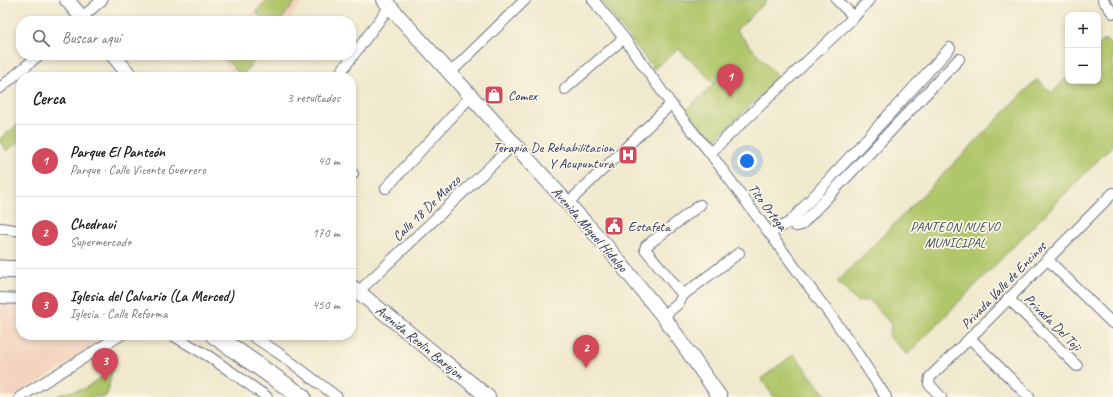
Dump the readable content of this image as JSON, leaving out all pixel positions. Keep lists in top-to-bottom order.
{
  "streets": {
    "main road": ["Avenida Miguel Hidalgo", "Avenida Reolin Barejon"],
    "street": [
      "Tito Ortega",
      "Calle 18 De Marzo",
      "Privada Valle de Encinos",
      "Privada Del Toji"
    ]
  },
  "crossings": [
    ["Calle 18 De Marzo", "Avenida Miguel Hidalgo"],
    ["Privada Valle de Encinos", "Privada Del Toji"]
  ],
  "parks": ["PANTEON NUEVO MUNICIPAL"],
  "places": {
    "shop": ["Comex"],
    "hospital": ["Terapia De Rehabilitacion Y Acupuntura"],
    "public building": ["Estafeta"]
  },
  "page": {
    "map_buttons": ["+", "−"],
    "search": "Buscar aquí",
    "pins": ["1", "2", "3"],
    "heading": ["Cerca", "3 resultados"],
    "list": [
      {
        "mark": "1",
        "name": "Parque El Panteón",
        "note": "Parque · Calle Vicente Guerrero",
        "value": "40 m"
      },
      {
        "mark": "2",
        "name": "Chedraui",
        "note": "Supermercado",
        "value": "170 m"
      },
      {
        "mark": "3",
        "name": "Iglesia del Calvario (La Merced)",
        "note": "Iglesia · Calle Reforma",
        "value": "450 m"
      }
    ]
  }
}
